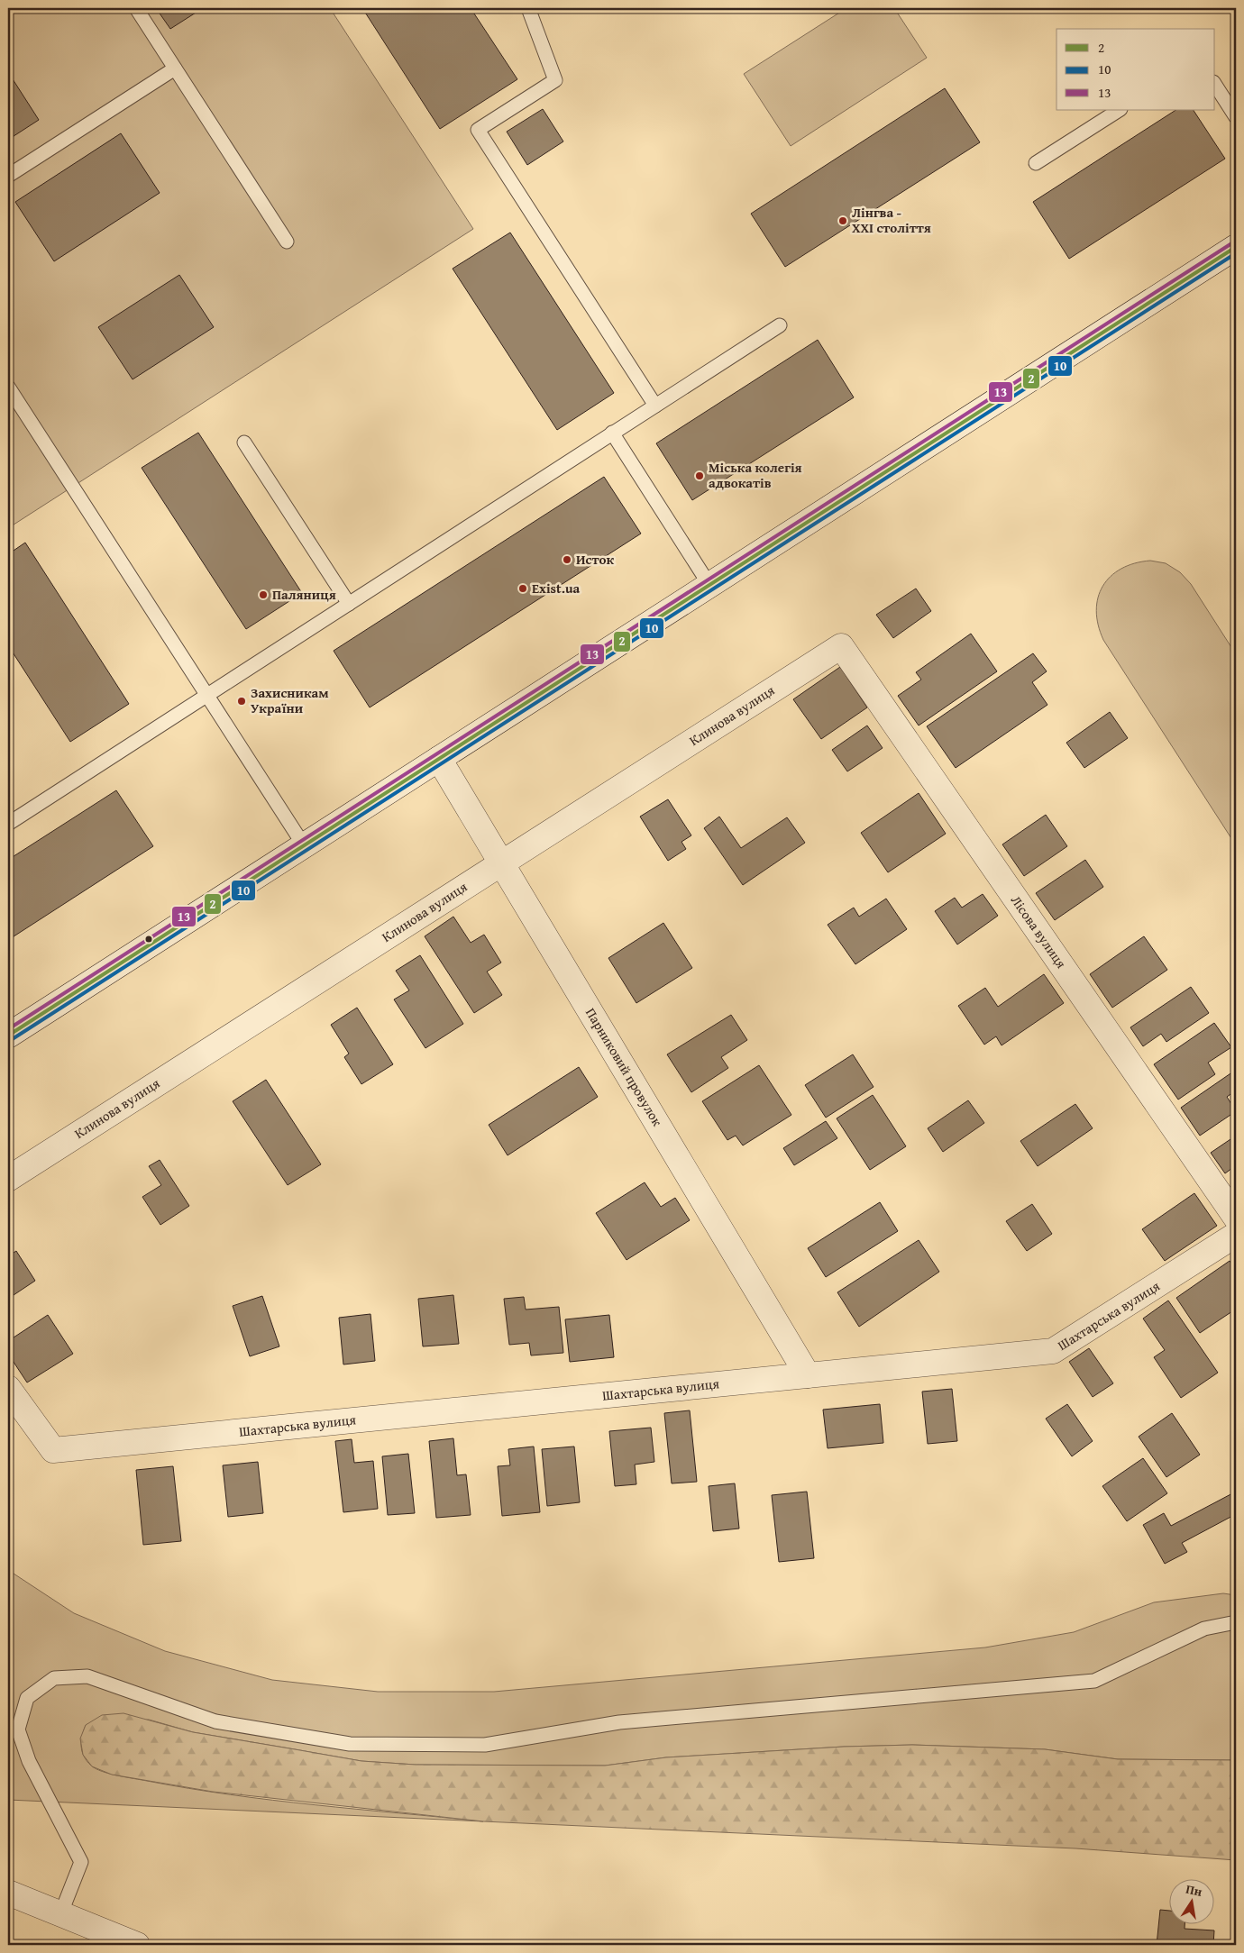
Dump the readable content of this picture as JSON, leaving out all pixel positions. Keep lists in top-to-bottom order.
{
  "streets": {
    "street": [
      "Клинова вулиця",
      "Лісова вулиця",
      "Парниковий провулок",
      "Шахтарська вулиця"
    ]
  },
  "crossings": [
    ["Клинова вулиця", "Лісова вулиця"],
    ["Клинова вулиця", "Парниковий провулок"],
    ["Парниковий провулок", "Шахтарська вулиця"]
  ],
  "places": [
    "Лінгва - XXI століття",
    "Міська колегія адвокатів",
    "Исток",
    "Exist.ua",
    "Паляниця",
    "Захисникам України"
  ],
  "lines": ["transit line 13", "transit line 2", "transit line 10"],
  "legend": ["2", "10", "13"],
  "north": "top"
}
